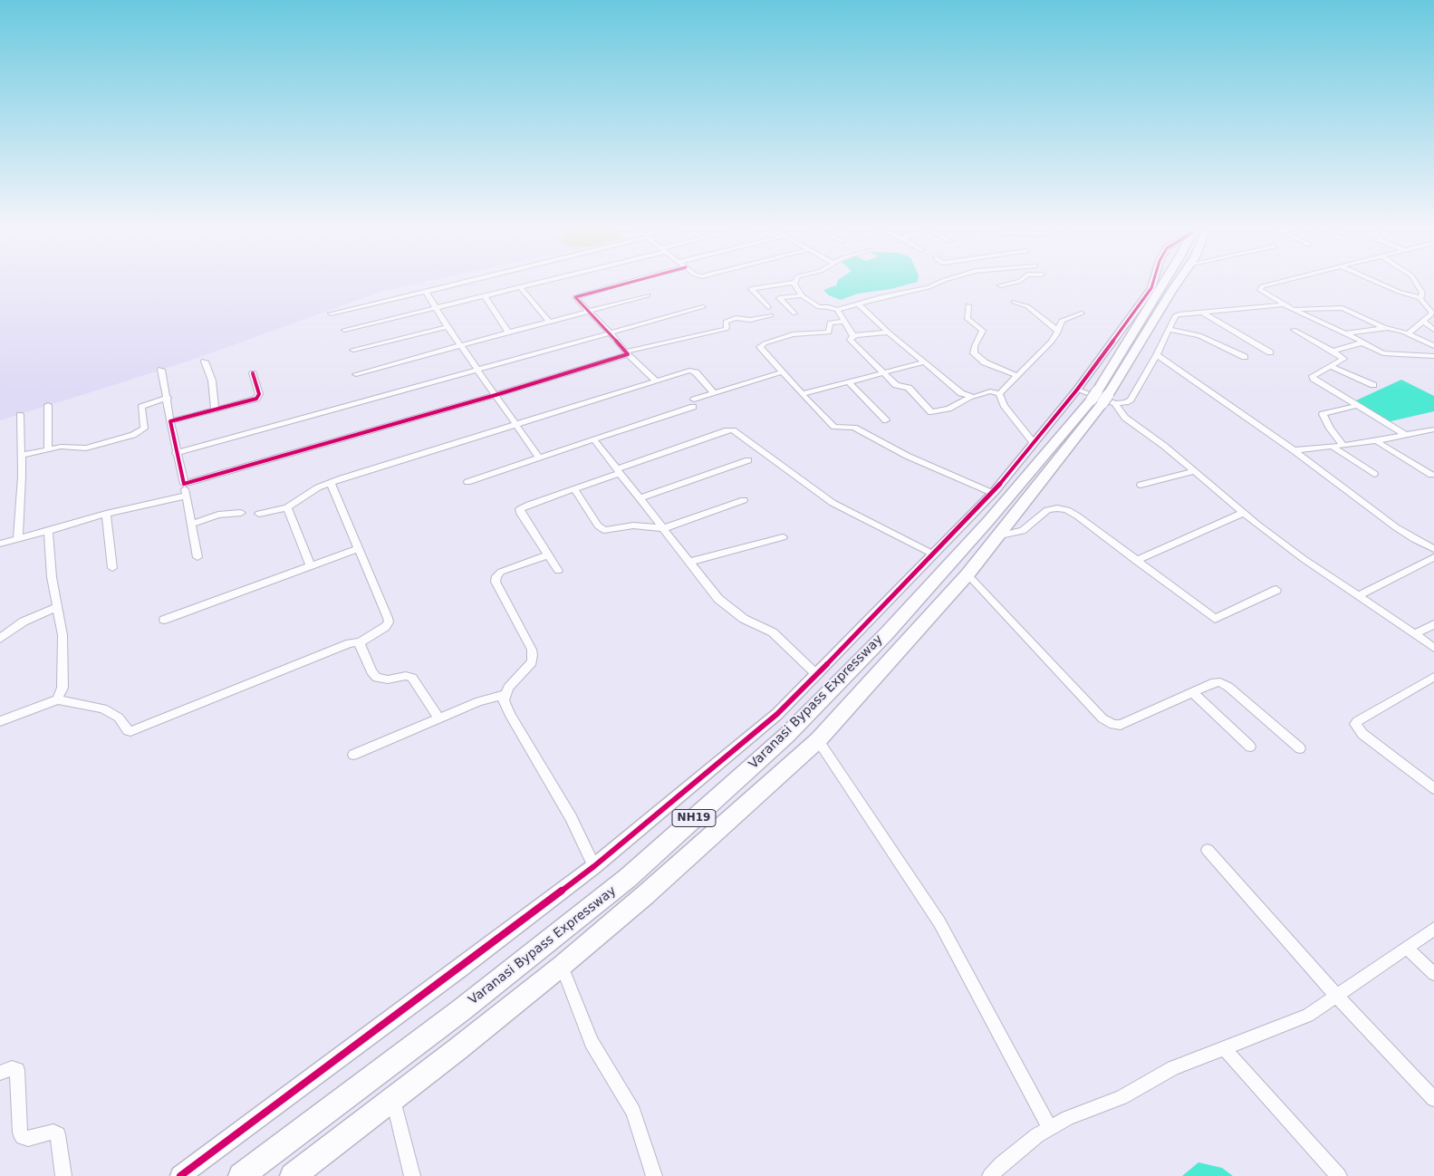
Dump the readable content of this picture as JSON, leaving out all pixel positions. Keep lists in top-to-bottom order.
{
  "streets": {
    "highway": ["Varanasi Bypass Expressway", "NH19"]
  }
}
